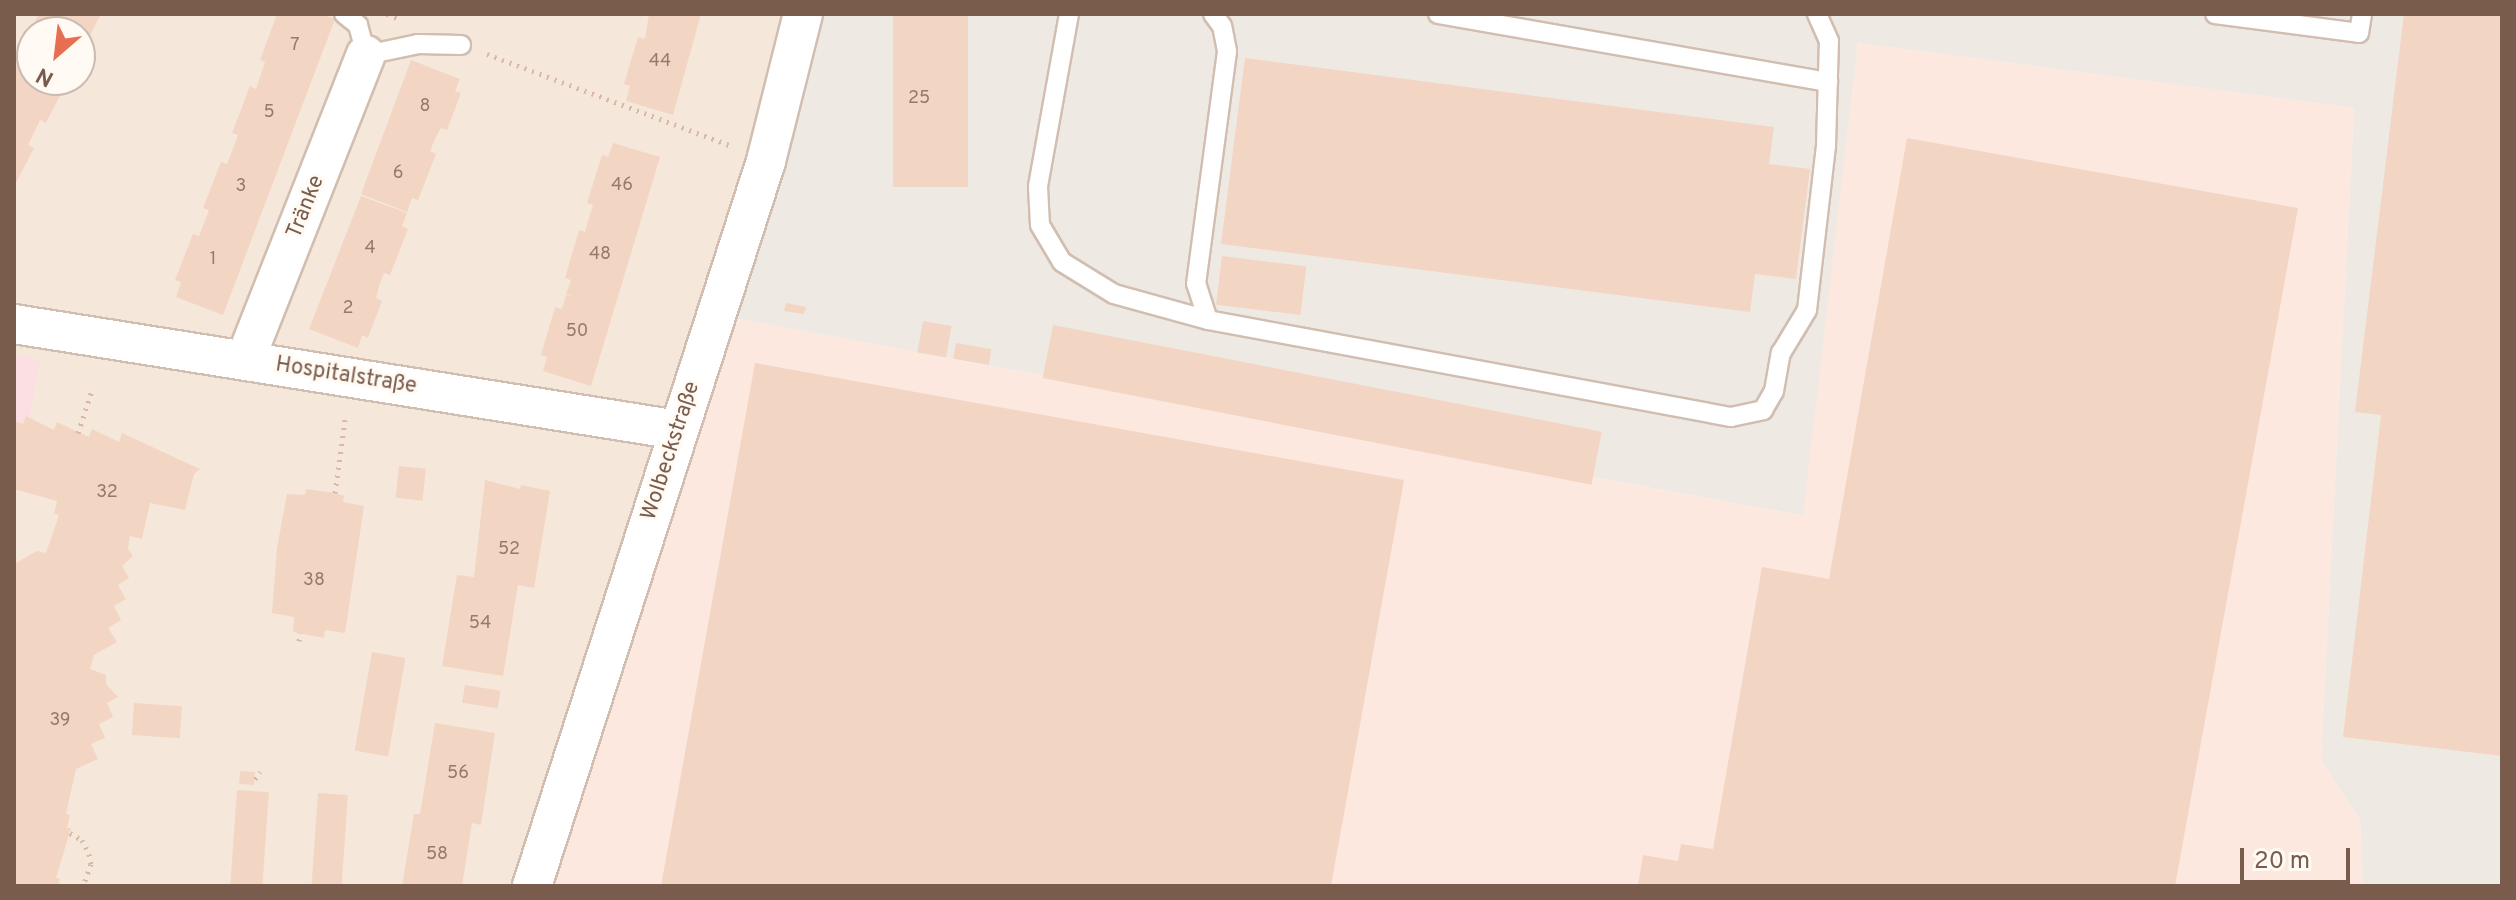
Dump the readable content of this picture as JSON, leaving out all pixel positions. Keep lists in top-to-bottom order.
{
  "streets": {
    "street": ["Tränke", "Hospitalstraße", "Wolbeckstraße"]
  },
  "crossings": [
    ["Tränke", "Hospitalstraße"],
    ["Hospitalstraße", "Wolbeckstraße"]
  ],
  "house_numbers": [
    "7",
    "44",
    "25",
    "8",
    "5",
    "6",
    "46",
    "3",
    "4",
    "48",
    "1",
    "2",
    "50",
    "32",
    "52",
    "38",
    "54",
    "39",
    "56",
    "58"
  ],
  "scale_bar": "20 m",
  "north": "bottom left"
}
